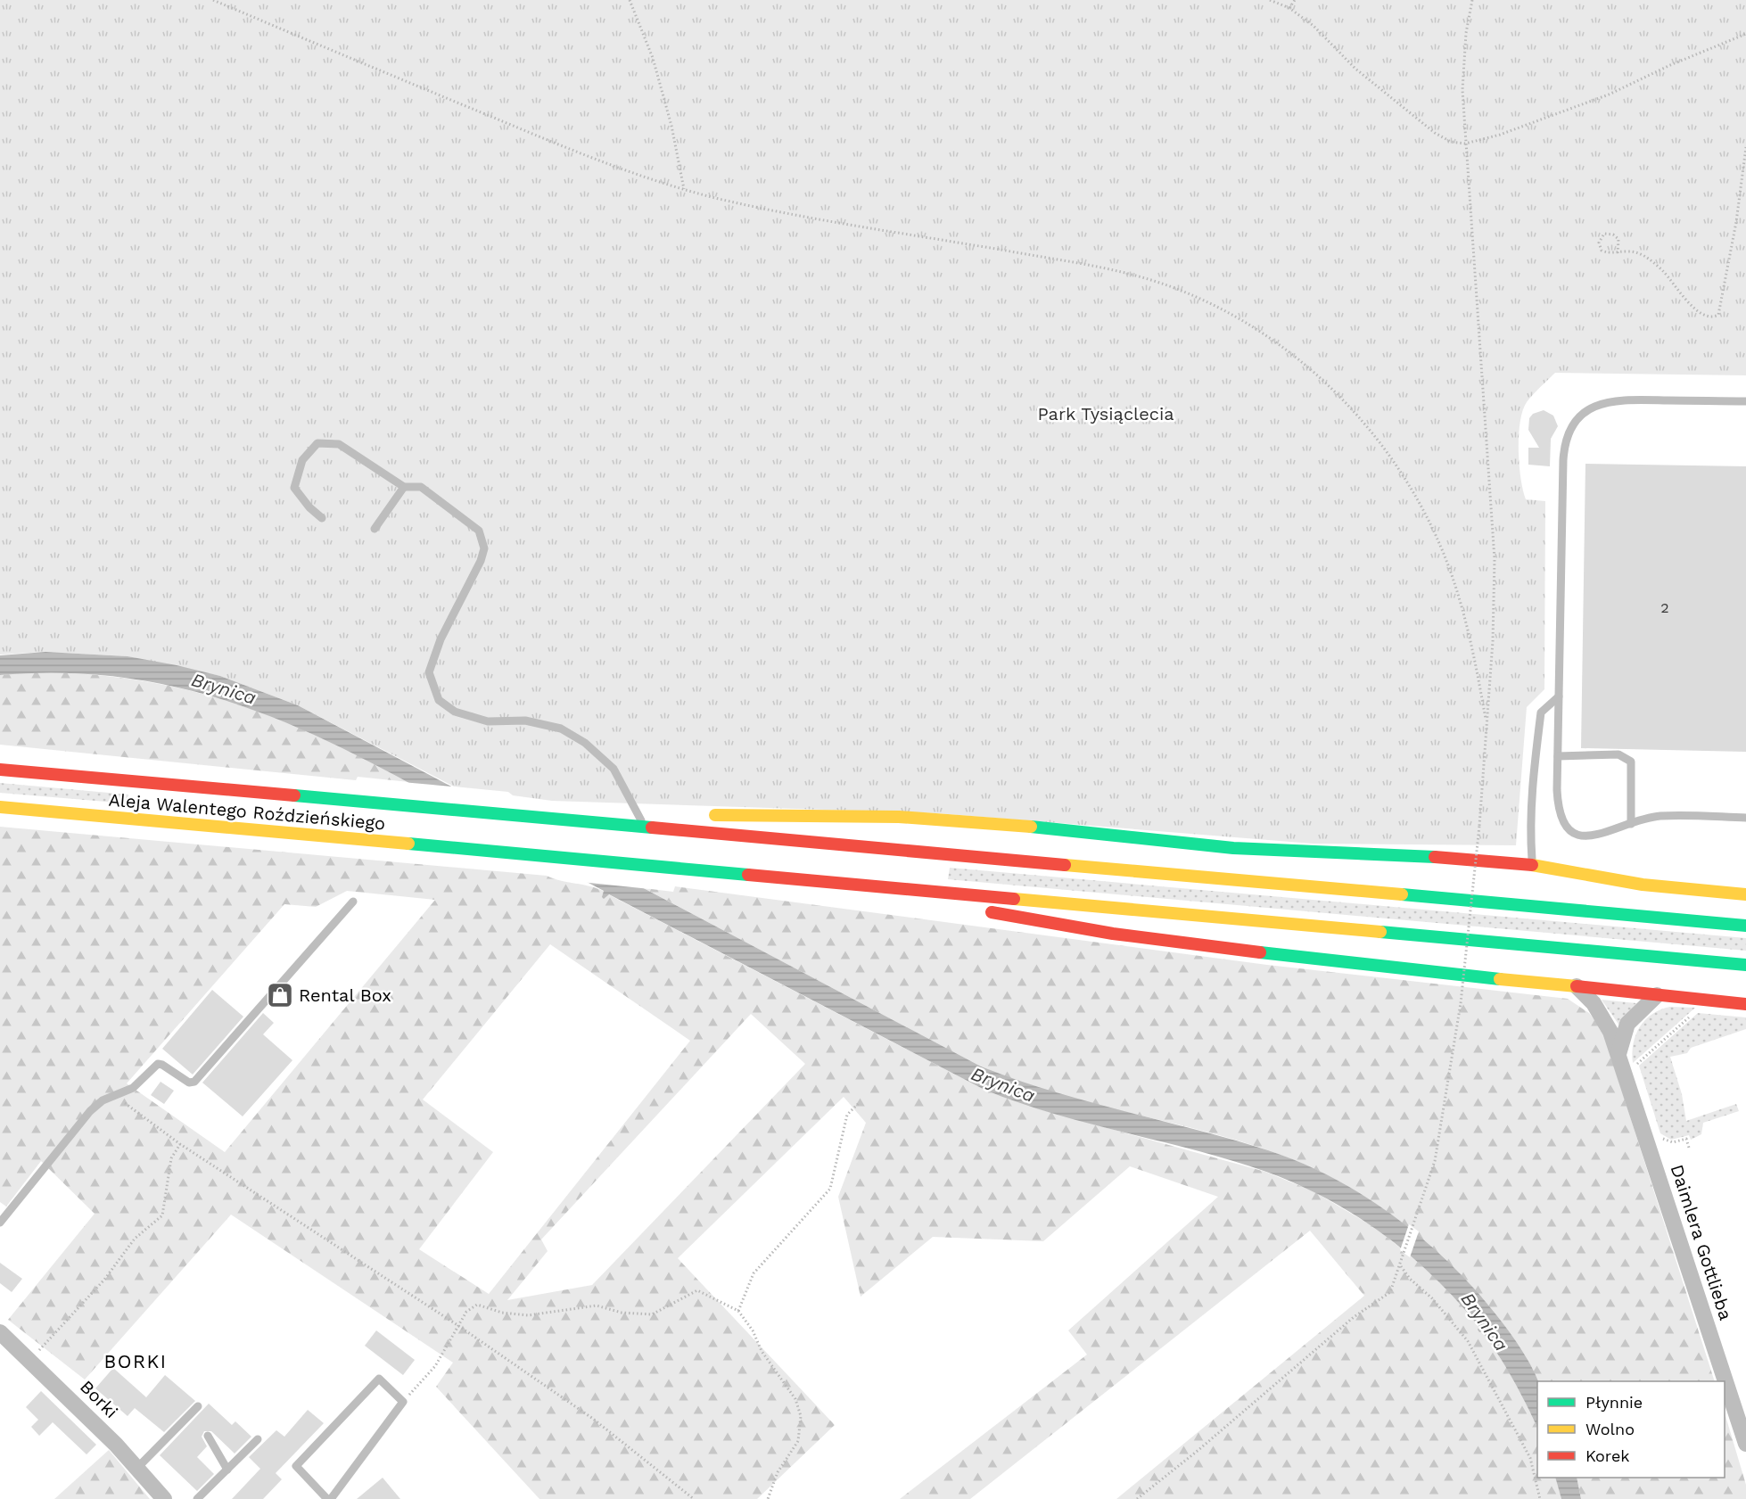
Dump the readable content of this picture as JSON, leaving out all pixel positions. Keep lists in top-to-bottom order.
{
  "streets": {
    "main road": ["Aleja Walentego Roździeńskiego"],
    "street": ["Daimlera Gottlieba", "Borki"]
  },
  "districts": ["BORKI"],
  "water": ["Brynica"],
  "parks": ["Park Tysiąclecia"],
  "places": {
    "shop": ["Rental Box"]
  },
  "house_numbers": ["2"],
  "legend": ["Płynnie", "Wolno", "Korek"]
}
